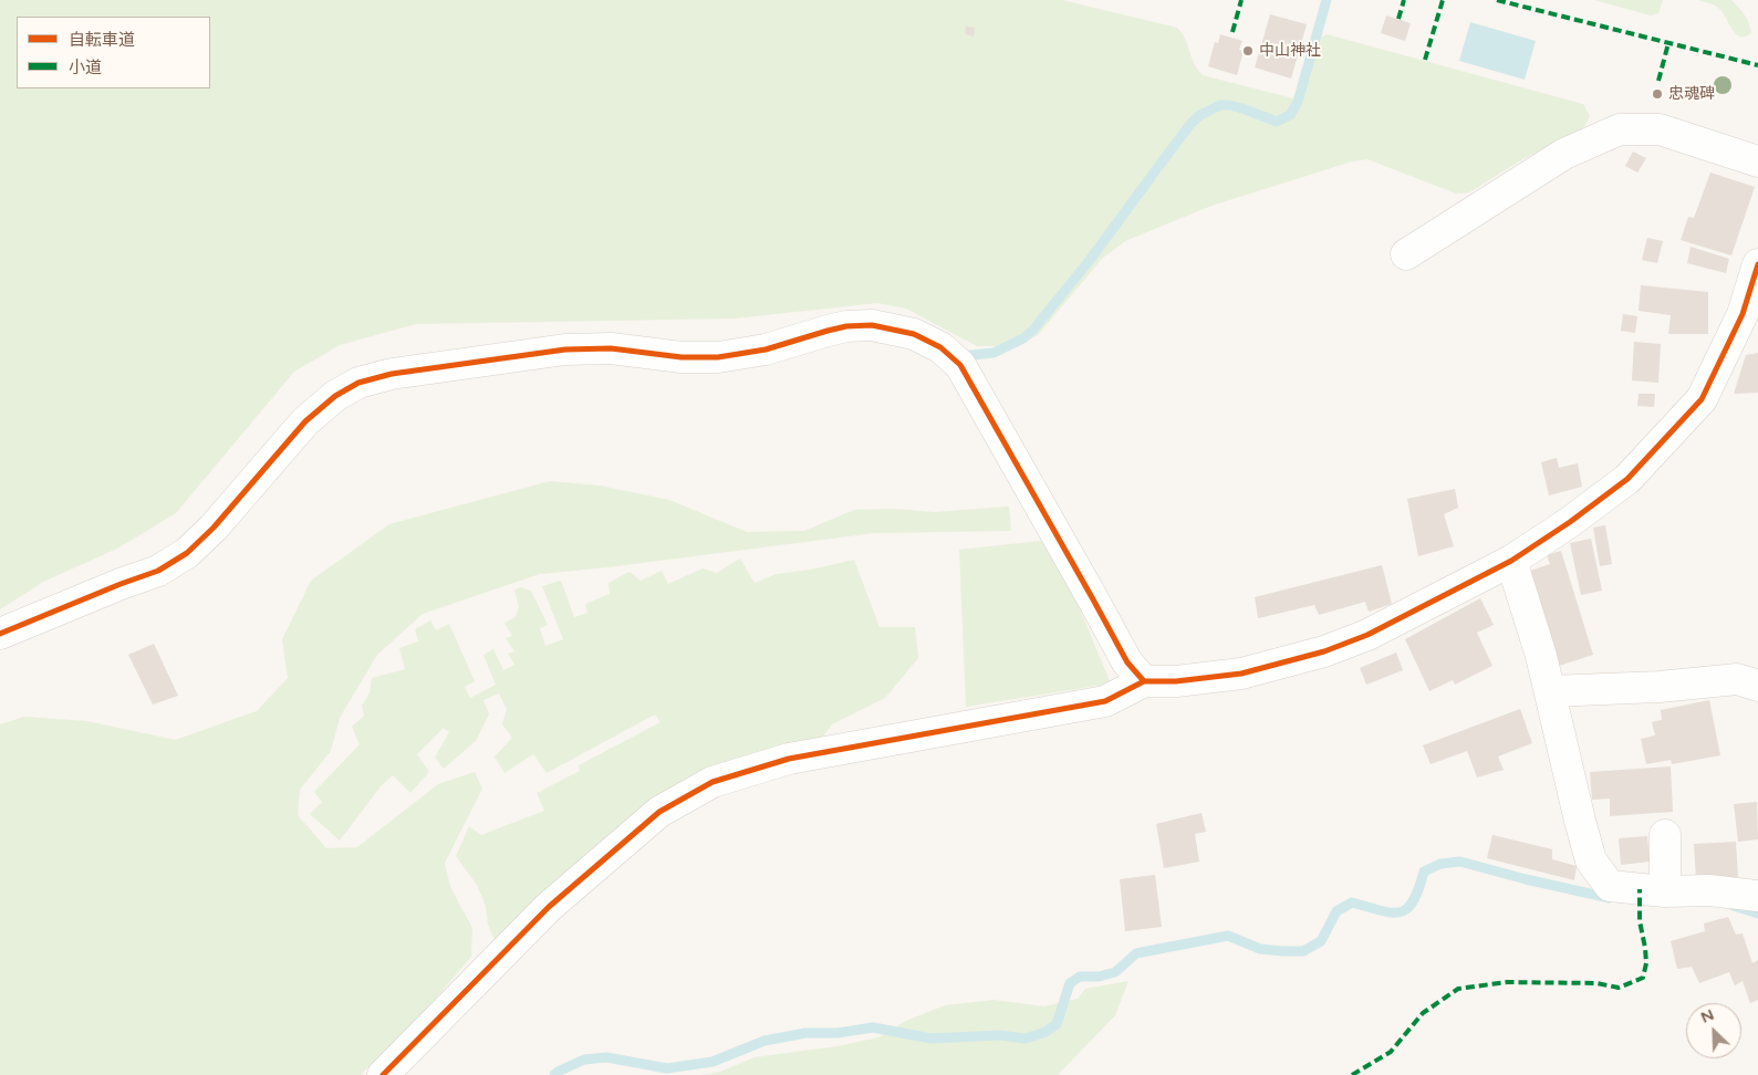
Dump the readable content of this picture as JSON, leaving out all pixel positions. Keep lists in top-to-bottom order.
{
  "places": ["中山神社", "忠魂碑"],
  "legend": ["自転車道", "小道"],
  "north": "top left"
}
